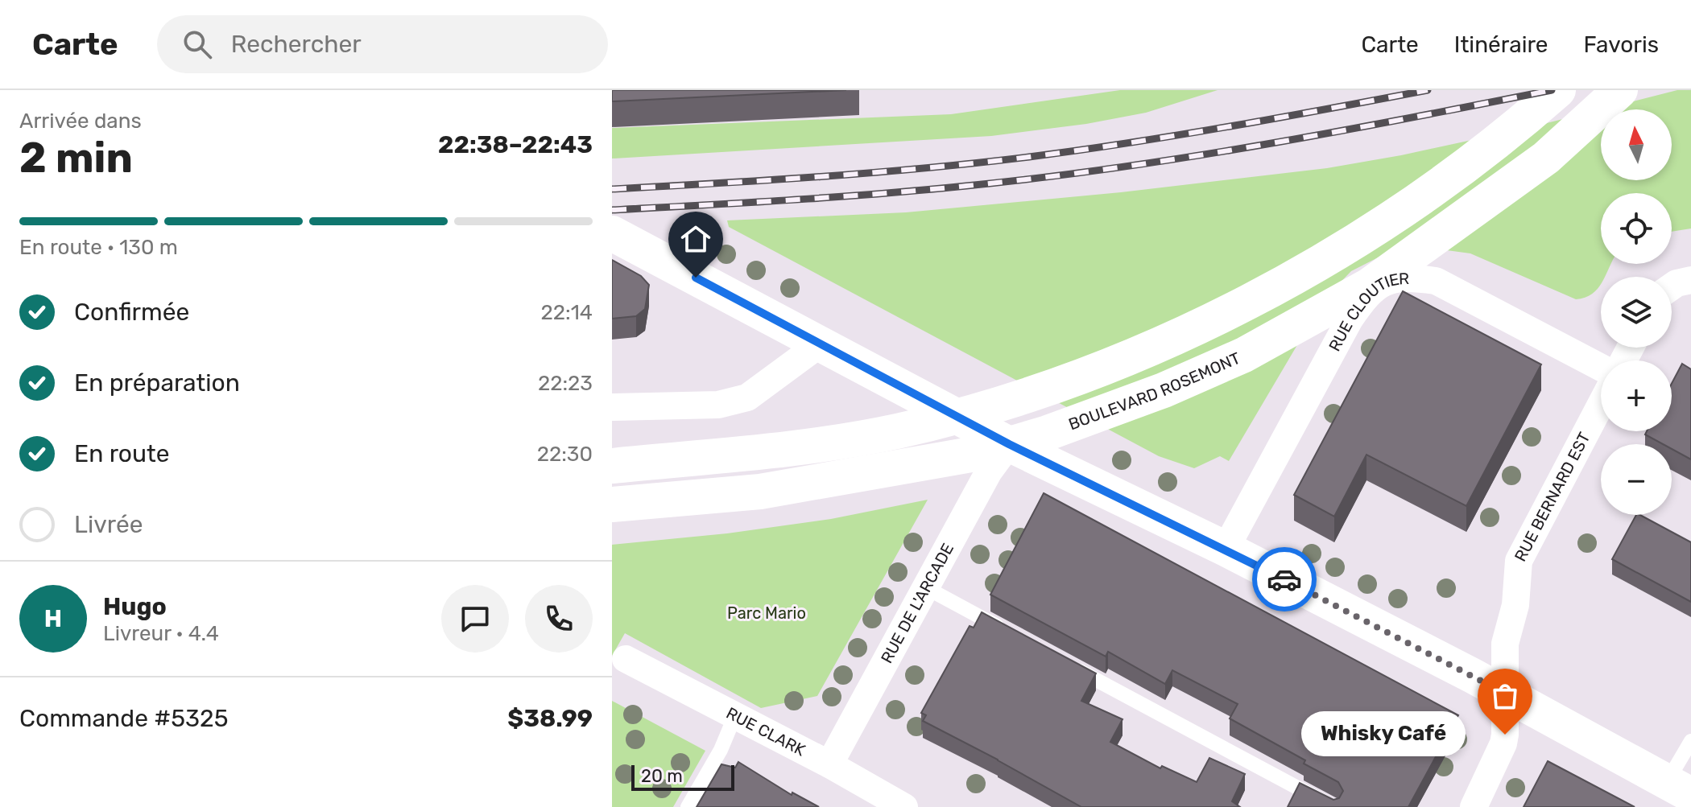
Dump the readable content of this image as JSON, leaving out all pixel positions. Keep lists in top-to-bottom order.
{
  "streets": {
    "main road": ["BOULEVARD ROSEMONT"],
    "street": [
      "RUE CLOUTIER",
      "RUE BERNARD EST",
      "RUE DE L'ARCADE",
      "RUE CLARK"
    ]
  },
  "crossings": [
    ["RUE DE L'ARCADE", "RUE CLARK"]
  ],
  "parks": ["Parc Mario"],
  "places": ["Whisky Café"],
  "scale_bar": "20 m",
  "north": "top",
  "page": {
    "header": "Carte",
    "search": "Rechercher",
    "nav": ["Carte", "Itinéraire", "Favoris"],
    "heading": ["2 min", "Arrivée dans", "22:38–22:43"],
    "panel": [
      "Hugo",
      "Livreur · 4.4",
      "Commande #5325",
      "$38.99"
    ],
    "map_buttons": ["+", "−"],
    "bar": "En route · 130 m",
    "list": [
      ["Confirmée", "22:14"],
      ["En préparation", "22:23"],
      ["En route", "22:30"],
      "Livrée"
    ],
    "round": "H",
    "bubble": "Whisky Café",
    "scale": "20 m"
  }
}
